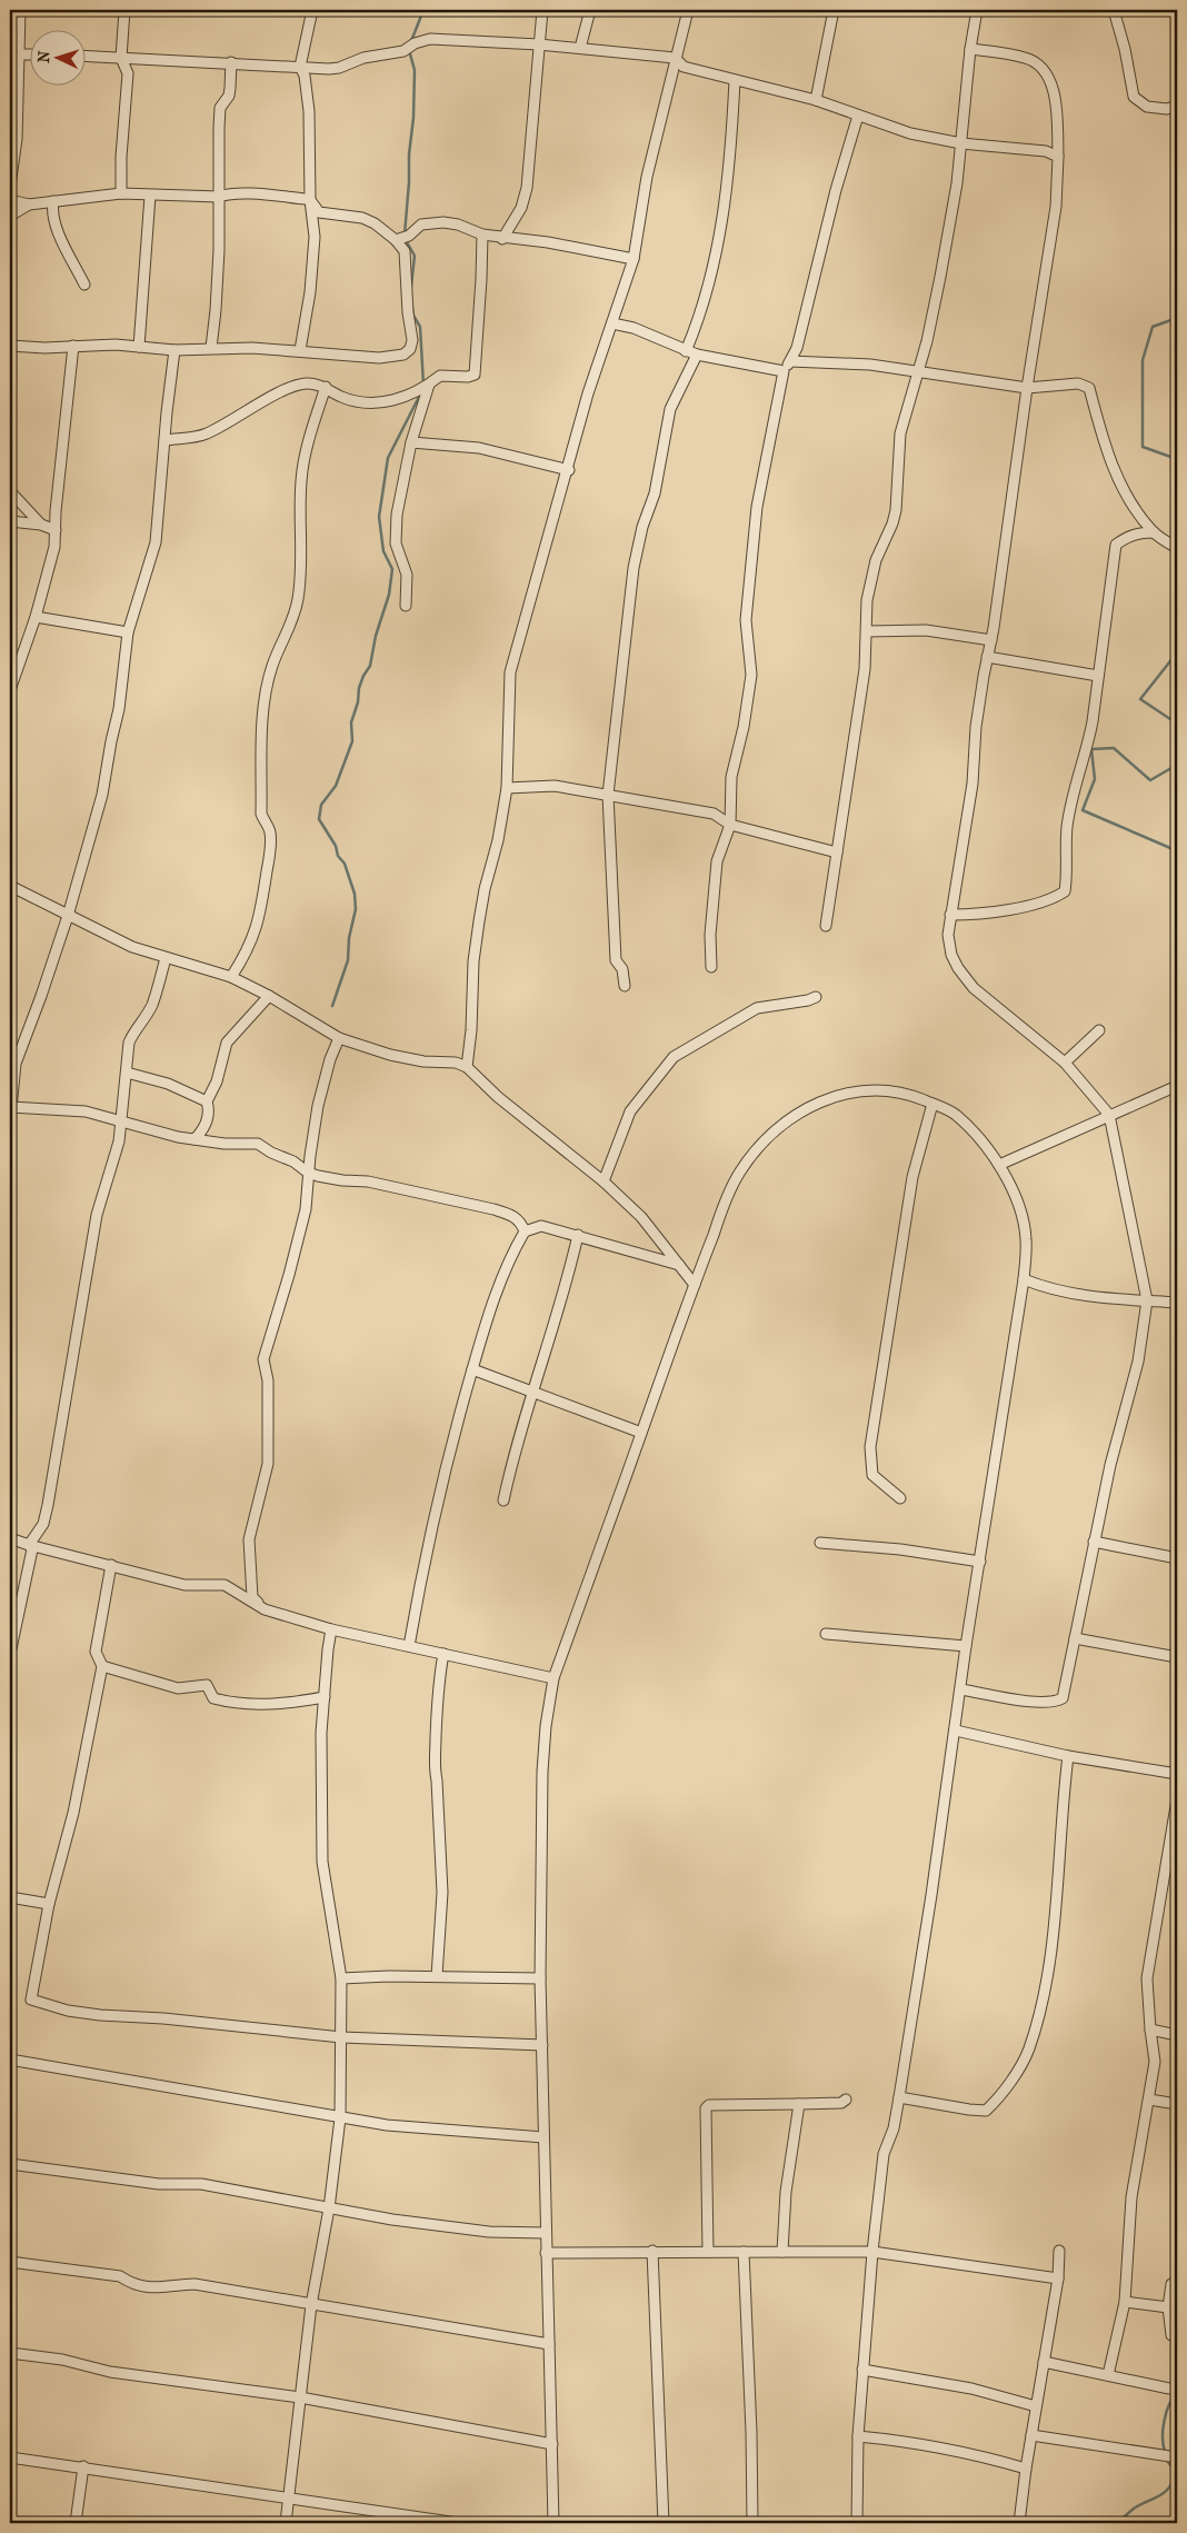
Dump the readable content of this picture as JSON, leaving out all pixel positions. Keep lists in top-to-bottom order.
{
  "north": "left"
}
